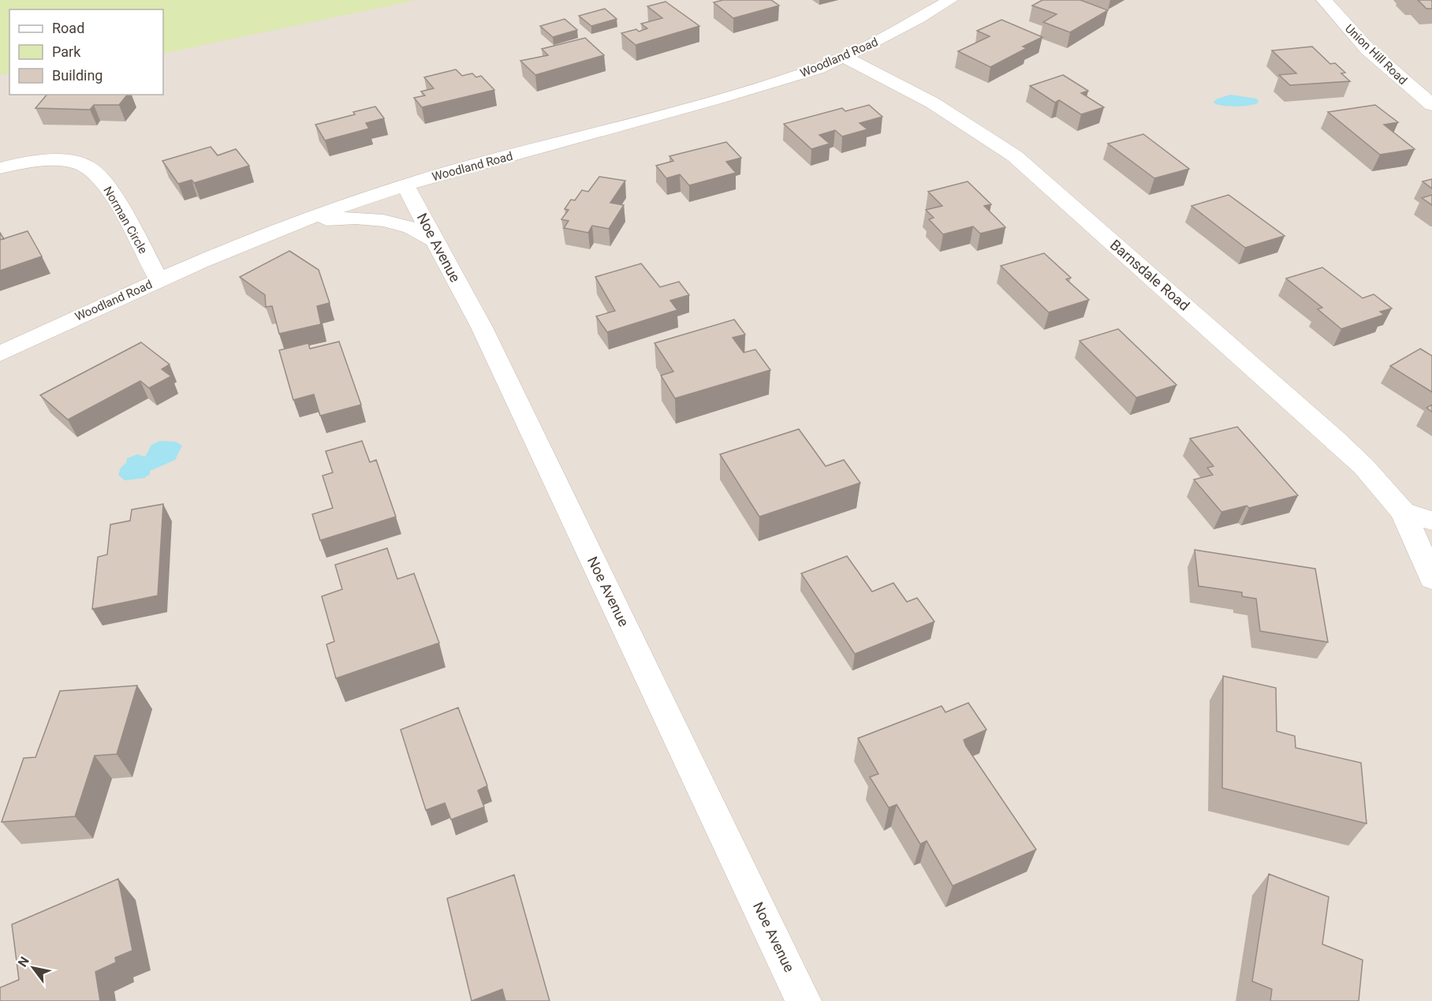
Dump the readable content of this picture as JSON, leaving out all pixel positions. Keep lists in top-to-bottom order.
{
  "streets": {
    "street": [
      "Union Hill Road",
      "Woodland Road",
      "Norman Circle",
      "Noe Avenue",
      "Barnsdale Road"
    ]
  },
  "crossings": [
    ["Woodland Road", "Norman Circle"],
    ["Woodland Road", "Noe Avenue"],
    ["Woodland Road", "Barnsdale Road"]
  ],
  "legend": ["Road", "Park", "Building"],
  "north": "top left"
}
